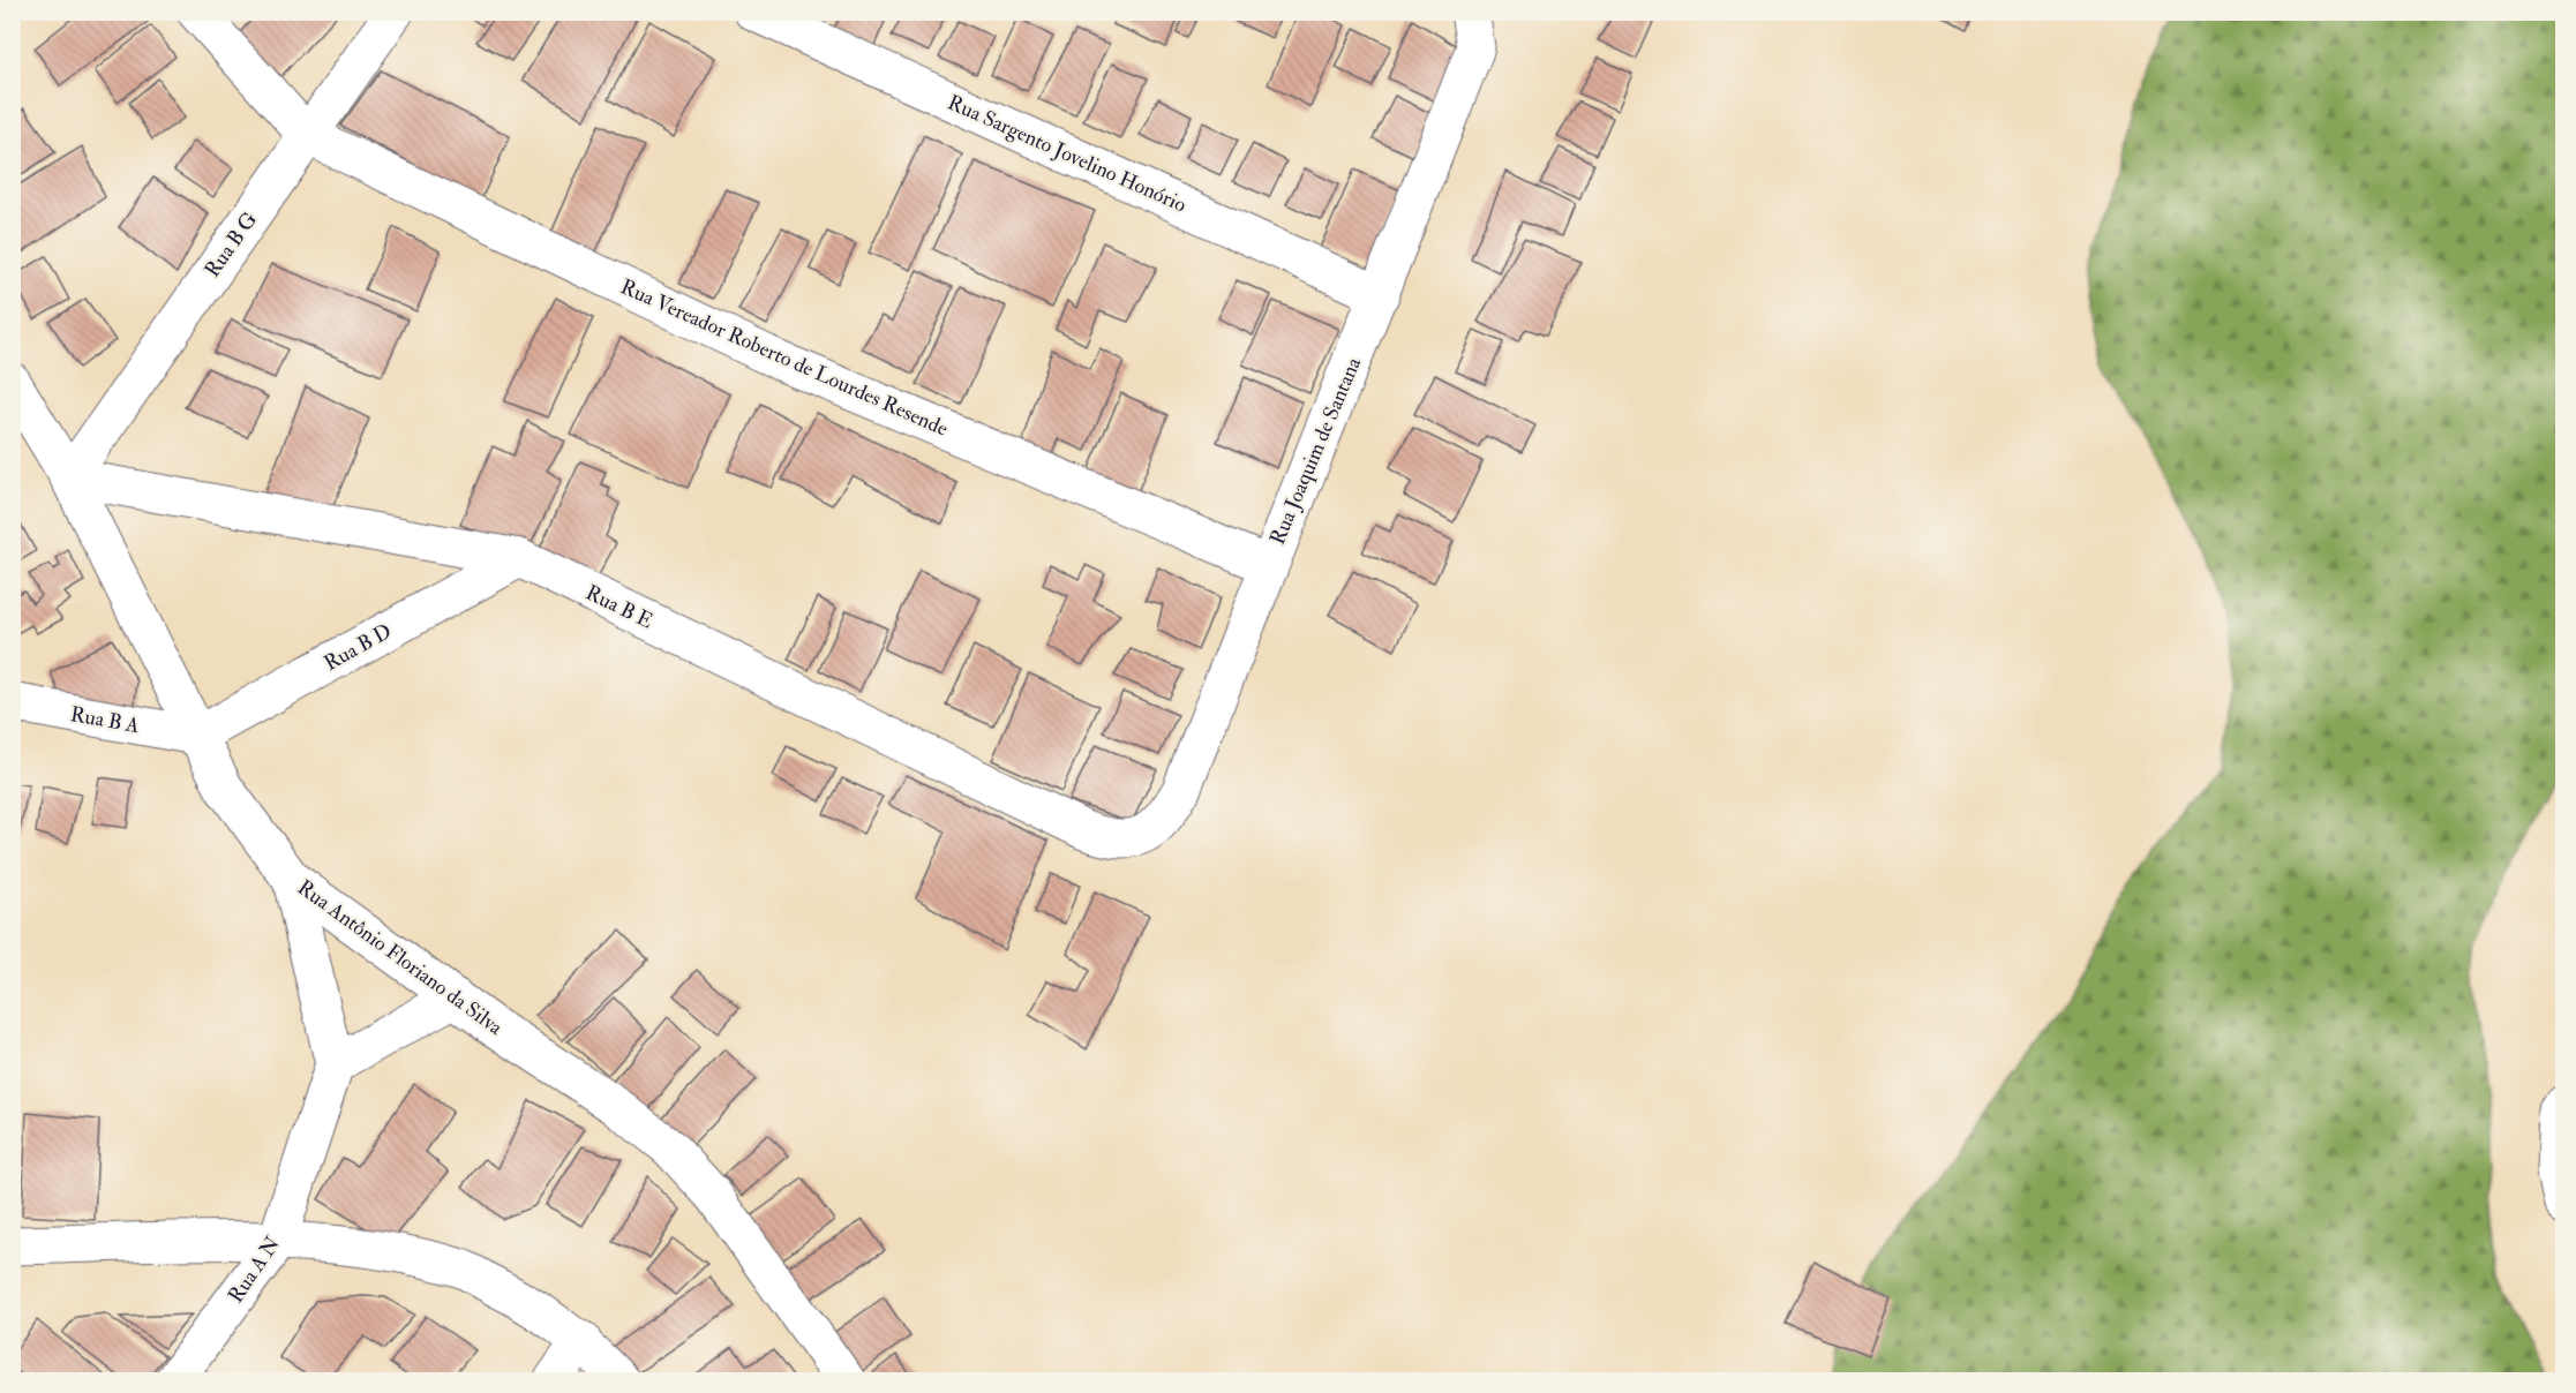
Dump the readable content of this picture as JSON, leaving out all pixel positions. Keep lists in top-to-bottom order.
{
  "streets": {
    "street": [
      "Rua Sargento Jovelino Honório",
      "Rua B G",
      "Rua Vereador Roberto de Lourdes Resende",
      "Rua Joaquim de Santana",
      "Rua B E",
      "Rua B D",
      "Rua B A",
      "Rua Antônio Floriano da Silva",
      "Rua A N"
    ]
  },
  "crossings": [
    ["Rua Sargento Jovelino Honório", "Rua Joaquim de Santana"],
    ["Rua B G", "Rua Vereador Roberto de Lourdes Resende"],
    ["Rua B G", "Rua B E"],
    ["Rua B G", "Rua Antônio Floriano da Silva"],
    ["Rua Vereador Roberto de Lourdes Resende", "Rua Joaquim de Santana"],
    ["Rua Joaquim de Santana", "Rua B E"],
    ["Rua B E", "Rua B D"],
    ["Rua B E", "Rua Antônio Floriano da Silva"],
    ["Rua B D", "Rua B A"],
    ["Rua B D", "Rua Antônio Floriano da Silva"],
    ["Rua B A", "Rua Antônio Floriano da Silva"]
  ]
}
